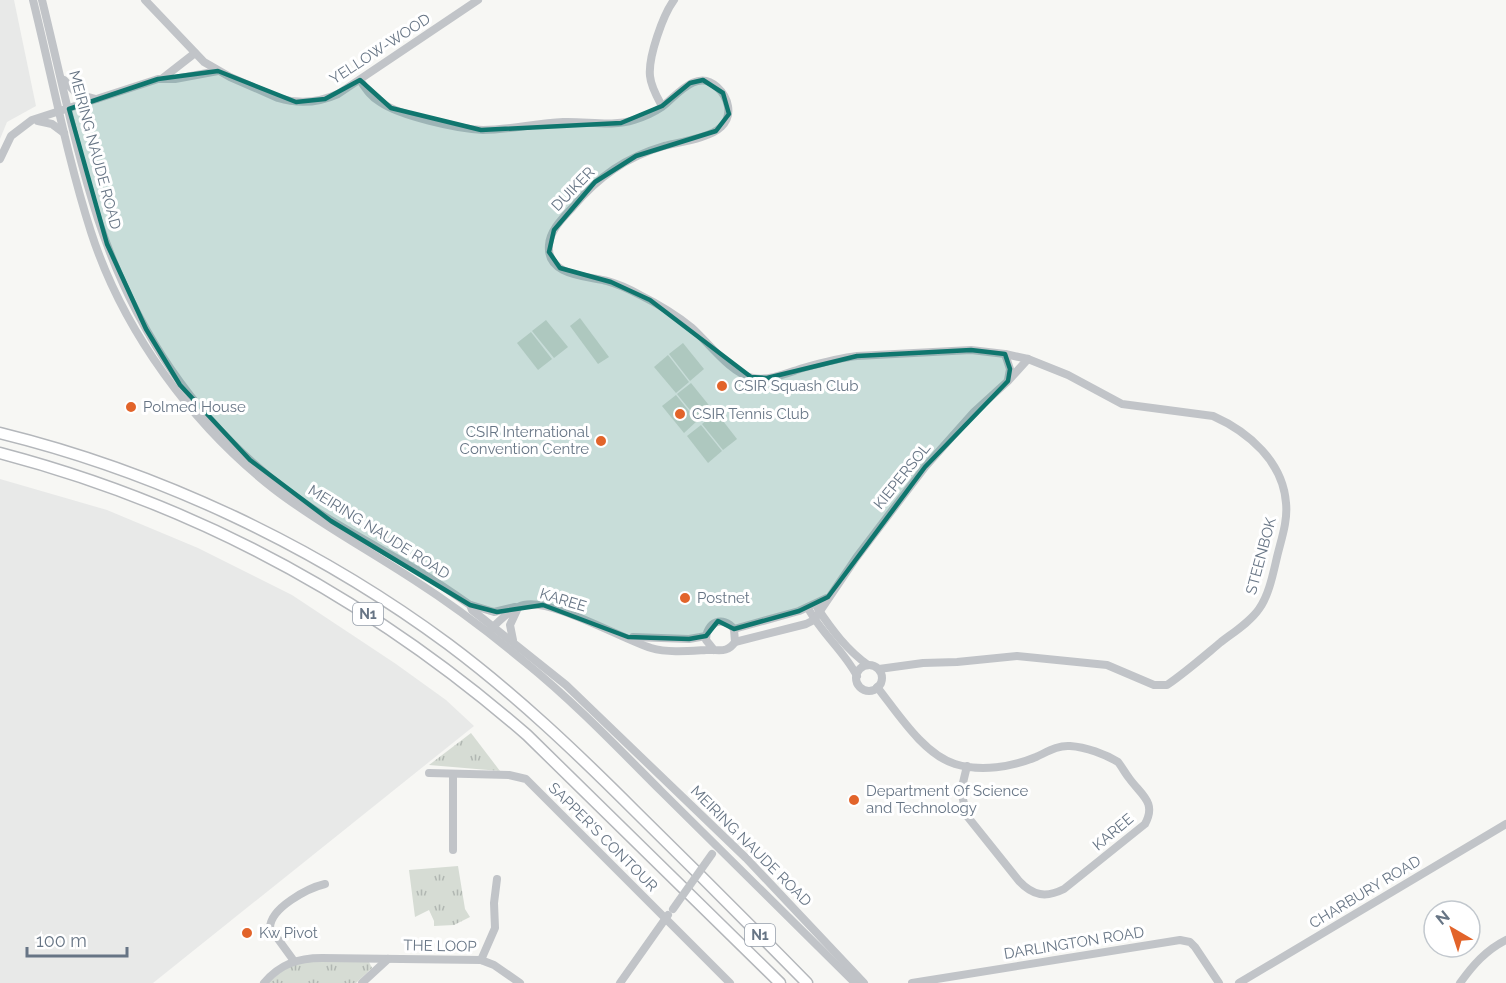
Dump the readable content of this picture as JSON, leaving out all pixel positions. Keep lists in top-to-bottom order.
{
  "streets": {
    "highway": ["N1"],
    "street": [
      "YELLOW-WOOD",
      "MEIRING NAUDE ROAD",
      "DUIKER",
      "KIEPERSOL",
      "STEENBOK",
      "KAREE",
      "SAPPER'S CONTOUR",
      "CHARBURY ROAD",
      "DARLINGTON ROAD",
      "THE LOOP"
    ]
  },
  "crossings": [
    ["YELLOW-WOOD", "DUIKER"],
    ["MEIRING NAUDE ROAD", "KAREE"],
    ["DUIKER", "KIEPERSOL"],
    ["DUIKER", "STEENBOK"],
    ["KIEPERSOL", "STEENBOK"]
  ],
  "places": [
    "CSIR Squash Club",
    "Polmed House",
    "CSIR Tennis Club",
    "CSIR International Convention Centre",
    "Postnet",
    "Department Of Science and Technology",
    "Kw Pivot"
  ],
  "scale_bar": "100 m",
  "north": "top left"
}
